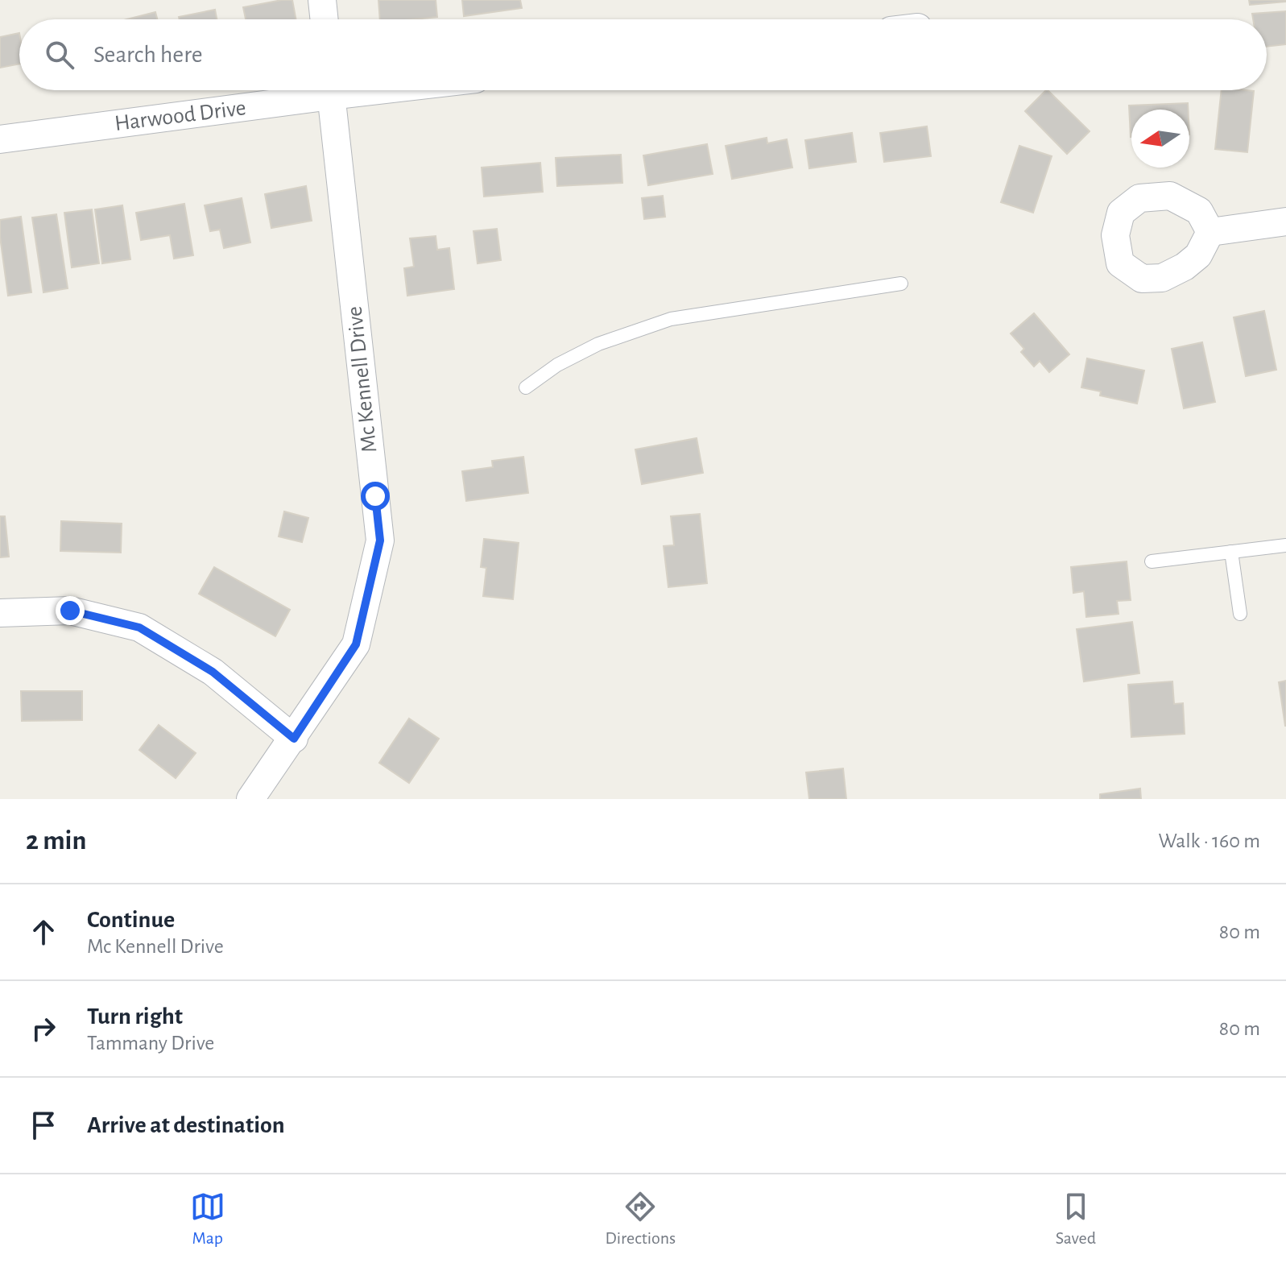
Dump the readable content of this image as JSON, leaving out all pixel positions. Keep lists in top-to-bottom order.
{
  "streets": {
    "street": ["Harwood Drive", "Mc Kennell Drive"]
  },
  "north": "left",
  "page": {
    "search": "Search here",
    "heading": ["2 min", "Walk · 160 m"],
    "list": [
      ["Continue", "Mc Kennell Drive", "80 m"],
      ["Turn right", "Tammany Drive", "80 m"],
      "Arrive at destination"
    ],
    "nav": ["Map", "Directions", "Saved"]
  }
}
